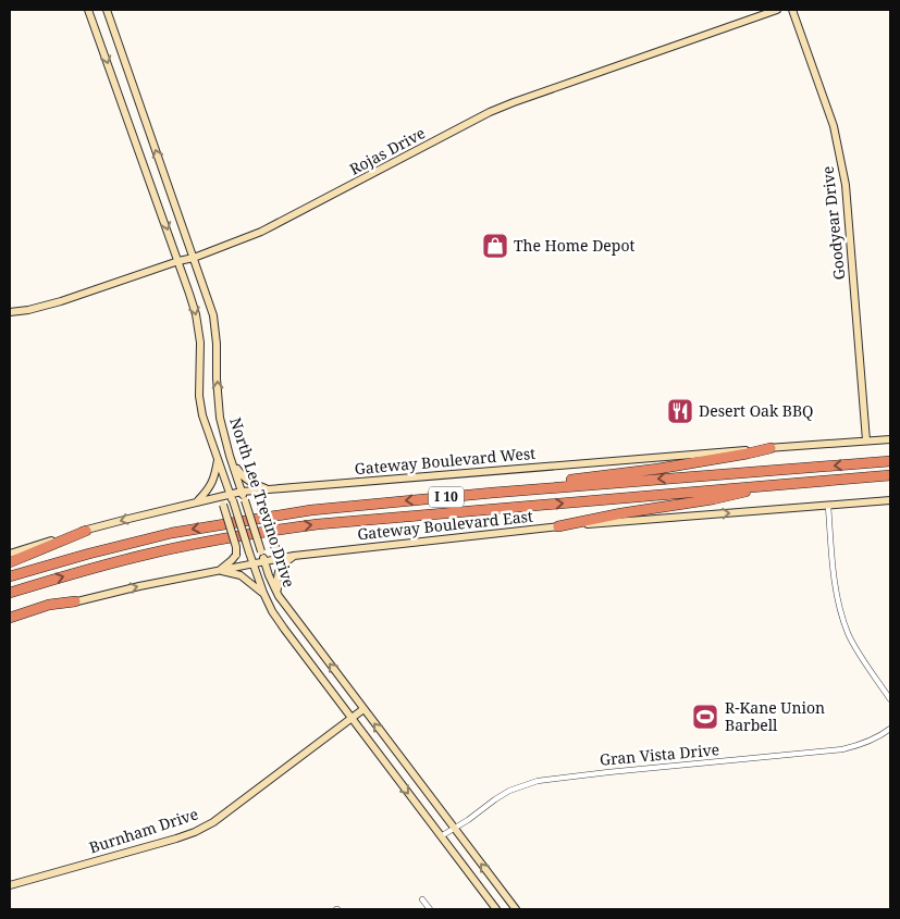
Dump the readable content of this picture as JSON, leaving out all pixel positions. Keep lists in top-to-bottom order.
{
  "streets": {
    "highway": ["I 10"],
    "main road": [
      "Rojas Drive",
      "Goodyear Drive",
      "Gateway Boulevard West",
      "North Lee Trevino Drive",
      "Gateway Boulevard East",
      "Burnham Drive"
    ],
    "street": ["Gran Vista Drive"]
  },
  "crossings": [
    ["Rojas Drive", "North Lee Trevino Drive"],
    ["Goodyear Drive", "Gateway Boulevard West"],
    ["Gateway Boulevard West", "North Lee Trevino Drive"],
    ["North Lee Trevino Drive", "Gateway Boulevard East"],
    ["North Lee Trevino Drive", "Gran Vista Drive"],
    ["North Lee Trevino Drive", "Burnham Drive"]
  ],
  "one_way": ["Gateway Boulevard East"],
  "places": {
    "shop": ["The Home Depot"],
    "restaurant": ["Desert Oak BBQ"],
    "sports": ["R-Kane Union Barbell"]
  }
}
